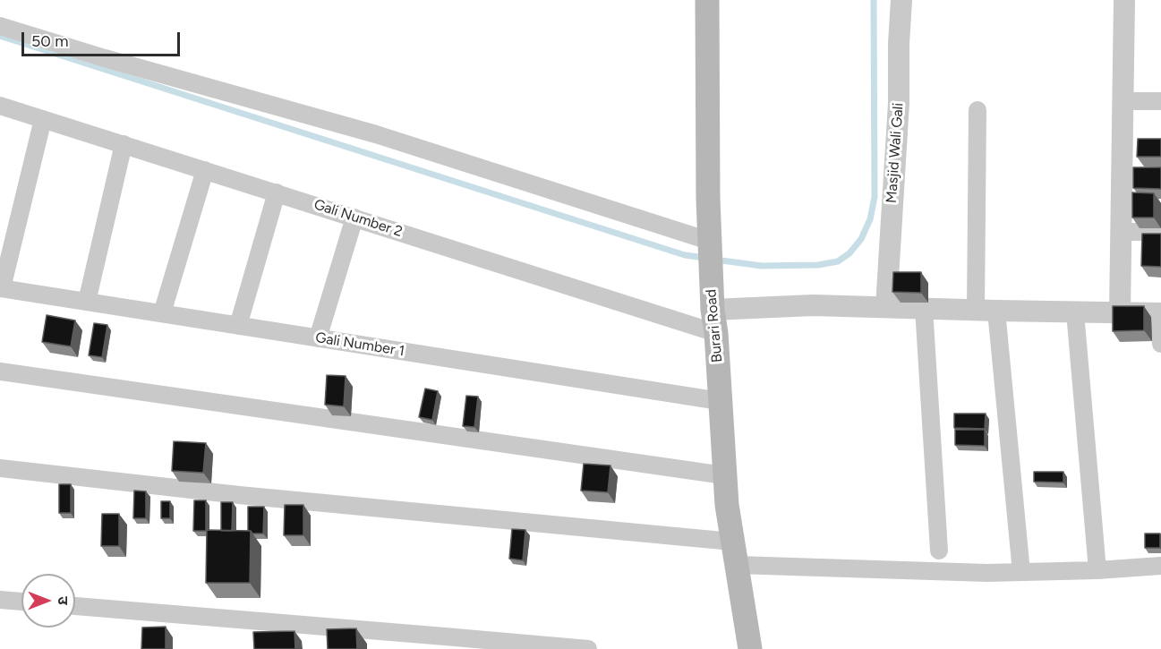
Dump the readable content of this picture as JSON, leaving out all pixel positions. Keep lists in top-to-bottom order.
{
  "streets": {
    "main road": ["Burari Road"],
    "street": ["Masjid Wali Gali", "Gali Number 2", "Gali Number 1"]
  },
  "crossings": [
    ["Gali Number 2", "Burari Road"],
    ["Burari Road", "Gali Number 1"]
  ],
  "scale_bar": "50 m",
  "north": "right"
}
